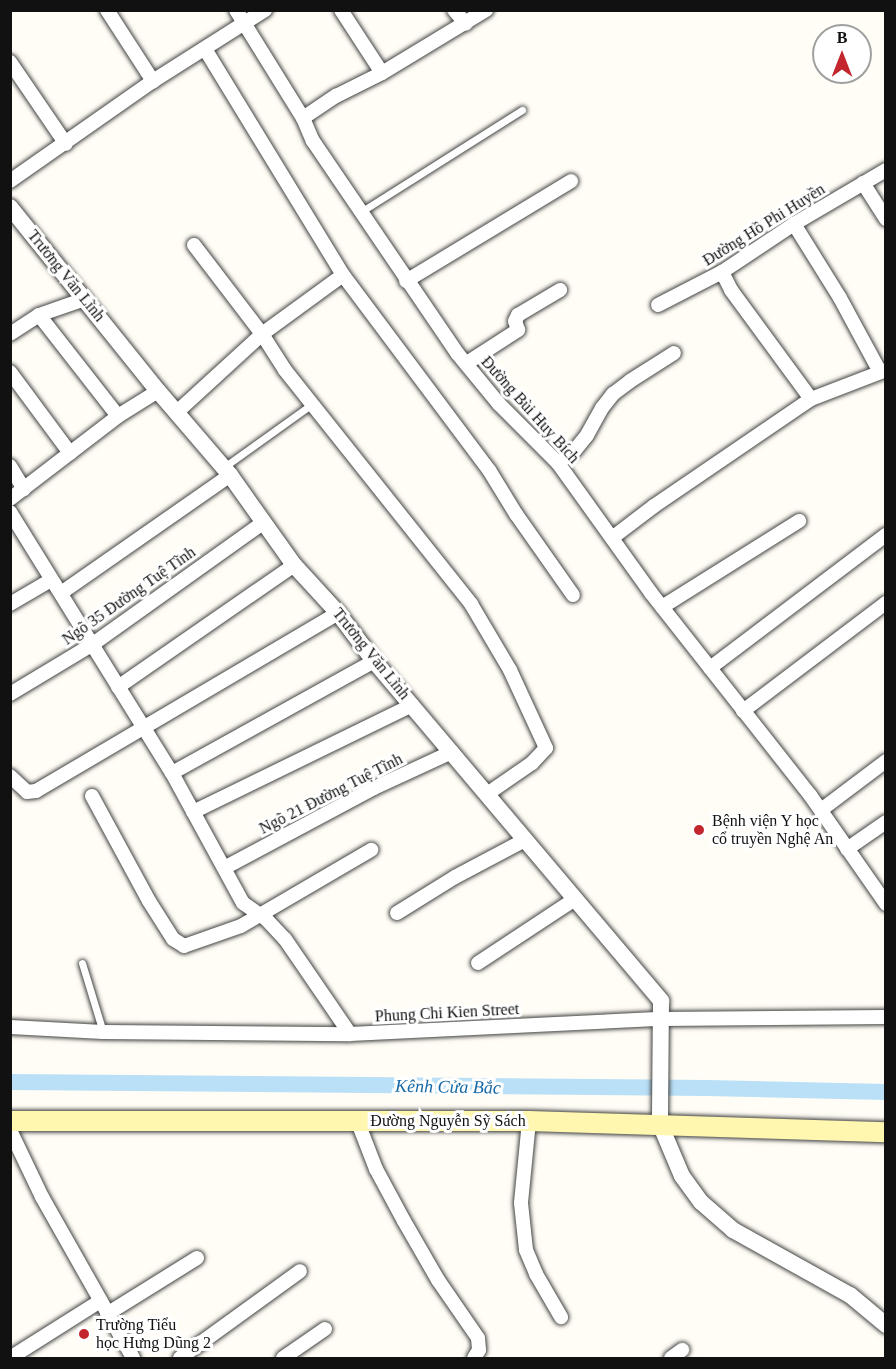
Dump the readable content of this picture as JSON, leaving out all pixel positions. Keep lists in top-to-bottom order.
{
  "streets": {
    "main road": ["Đường Nguyễn Sỹ Sách"],
    "street": [
      "Đường Hồ Phi Huyền",
      "Trương Văn Lĩnh",
      "Đường Bùi Huy Bích",
      "Ngõ 35 Đường Tuệ Tĩnh",
      "Ngõ 21 Đường Tuệ Tĩnh",
      "Phung Chi Kien Street"
    ]
  },
  "crossings": [
    ["Trương Văn Lĩnh", "Ngõ 35 Đường Tuệ Tĩnh"],
    ["Trương Văn Lĩnh", "Ngõ 21 Đường Tuệ Tĩnh"],
    ["Trương Văn Lĩnh", "Phung Chi Kien Street"],
    ["Trương Văn Lĩnh", "Đường Nguyễn Sỹ Sách"]
  ],
  "water": ["Kênh Cửa Bắc"],
  "places": ["Bệnh viện Y học cổ truyền Nghệ An", "Trường Tiểu học Hưng Dũng 2"],
  "north": "top"
}
